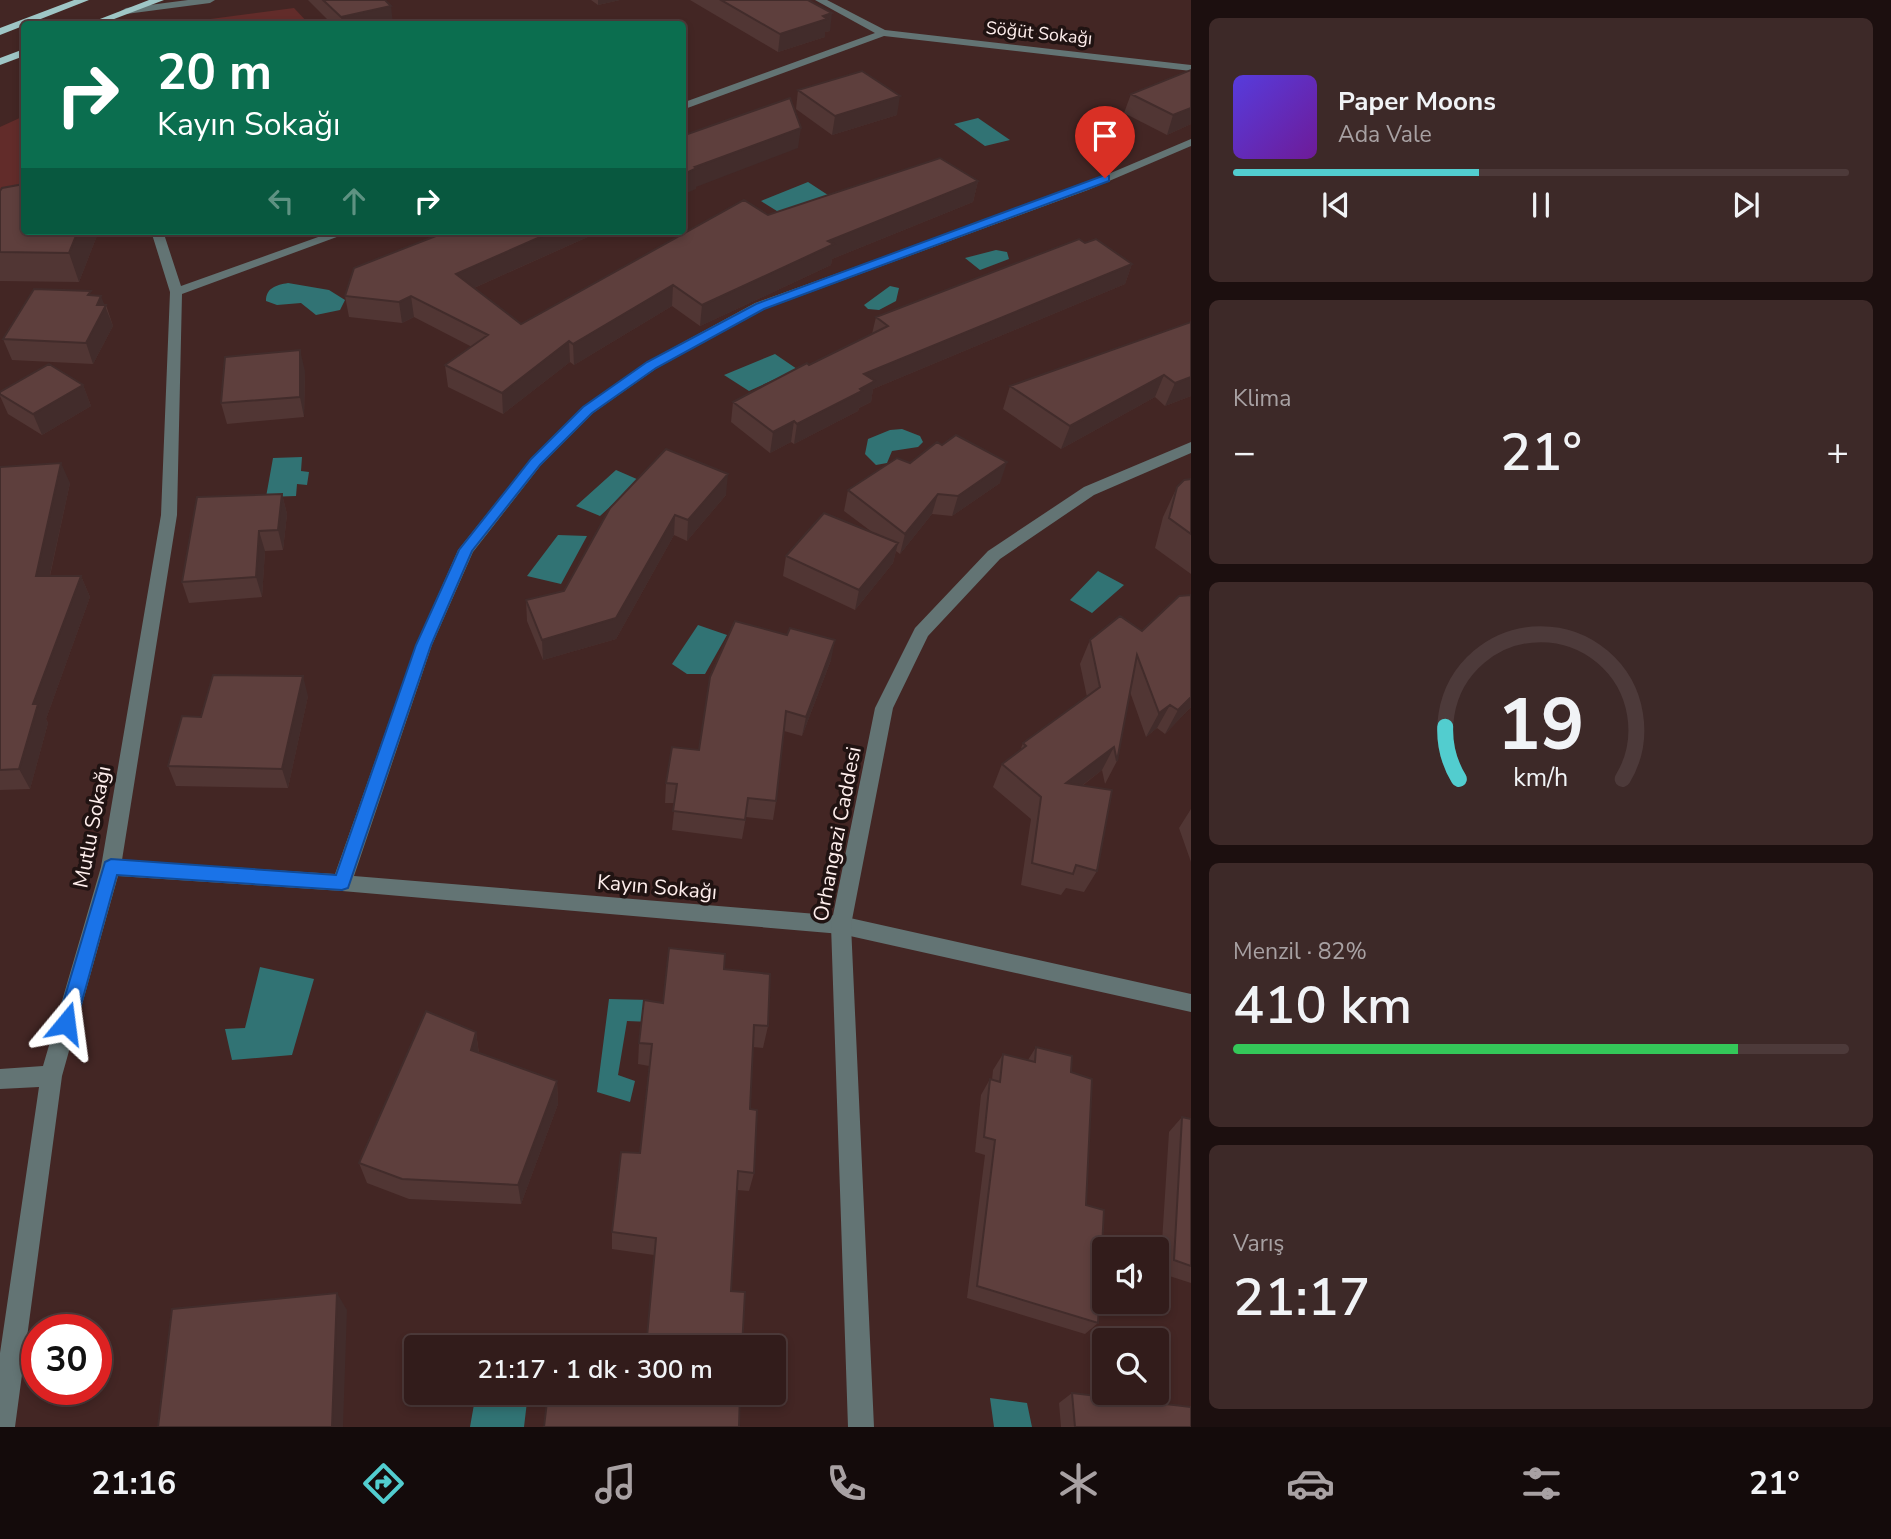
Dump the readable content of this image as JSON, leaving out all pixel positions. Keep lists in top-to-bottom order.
{
  "streets": {
    "street": [
      "Söğüt Sokağı",
      "Mutlu Sokağı",
      "Orhangazi Caddesi",
      "Kayın Sokağı"
    ]
  },
  "crossings": [
    ["Mutlu Sokağı", "Kayın Sokağı"],
    ["Orhangazi Caddesi", "Kayın Sokağı"]
  ],
  "page": {
    "turn": ["20 m", "Kayın Sokağı"],
    "song": ["Paper Moons", "Ada Vale"],
    "tile": [
      "Klima",
      ["Menzil · 82%", "410 km"],
      ["Varış", "21:17"]
    ],
    "heat": ["−", "21°", "+"],
    "limit": "30",
    "trip": "21:17 · 1 dk · 300 m",
    "tabs": ["21:16", "21°"],
    "gauge": ["19", "km/h"]
  }
}
